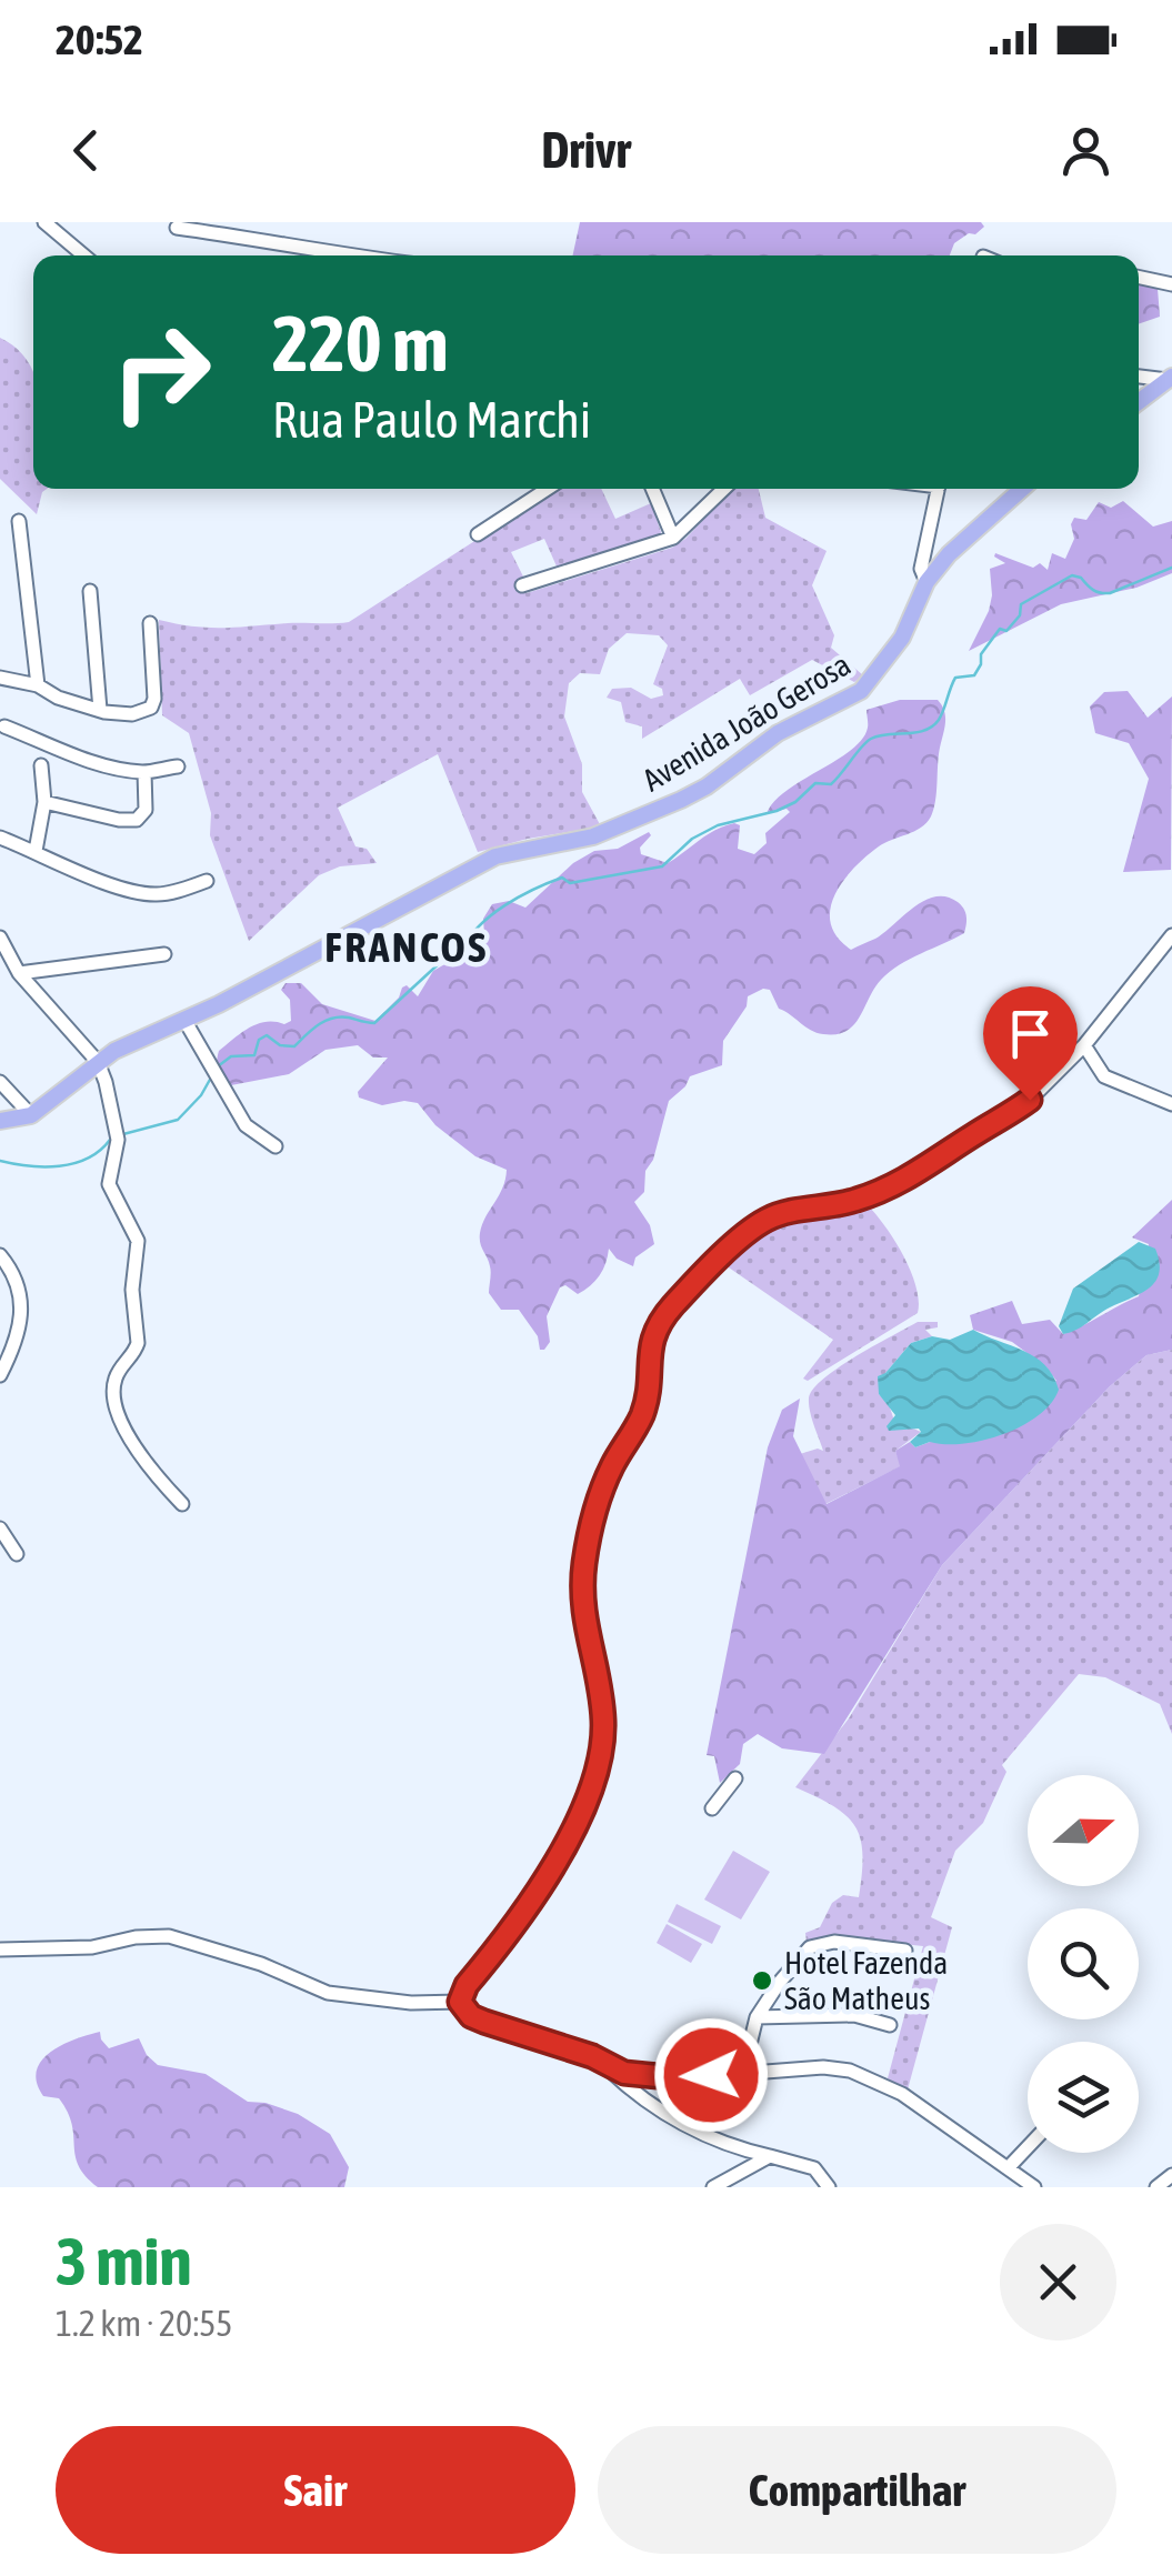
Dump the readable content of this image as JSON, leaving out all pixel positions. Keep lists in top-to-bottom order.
{
  "streets": {
    "main road": ["Avenida João Gerosa"]
  },
  "districts": ["FRANCOS"],
  "places": ["Hotel Fazenda São Matheus"],
  "north": "right",
  "page": {
    "status": "20:52",
    "header": "Drivr",
    "turn": ["220 m", "Rua Paulo Marchi"],
    "heading": ["3 min", "1.2 km · 20:55"],
    "buttons": ["Sair", "Compartilhar"]
  }
}
